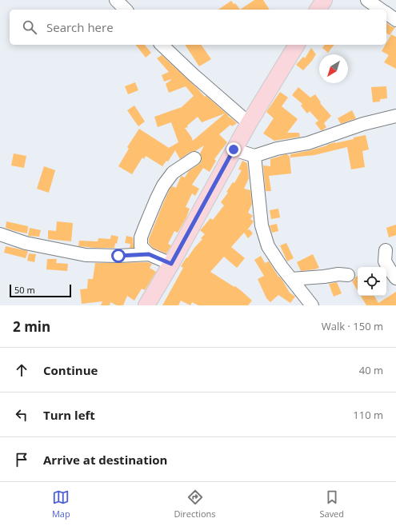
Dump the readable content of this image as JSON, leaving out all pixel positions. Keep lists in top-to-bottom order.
{
  "scale_bar": "50 m",
  "north": "bottom left",
  "page": {
    "search": "Search here",
    "scale": "50 m",
    "heading": ["2 min", "Walk · 150 m"],
    "list": [
      ["Continue", "40 m"],
      ["Turn left", "110 m"],
      "Arrive at destination"
    ],
    "nav": ["Map", "Directions", "Saved"]
  }
}
